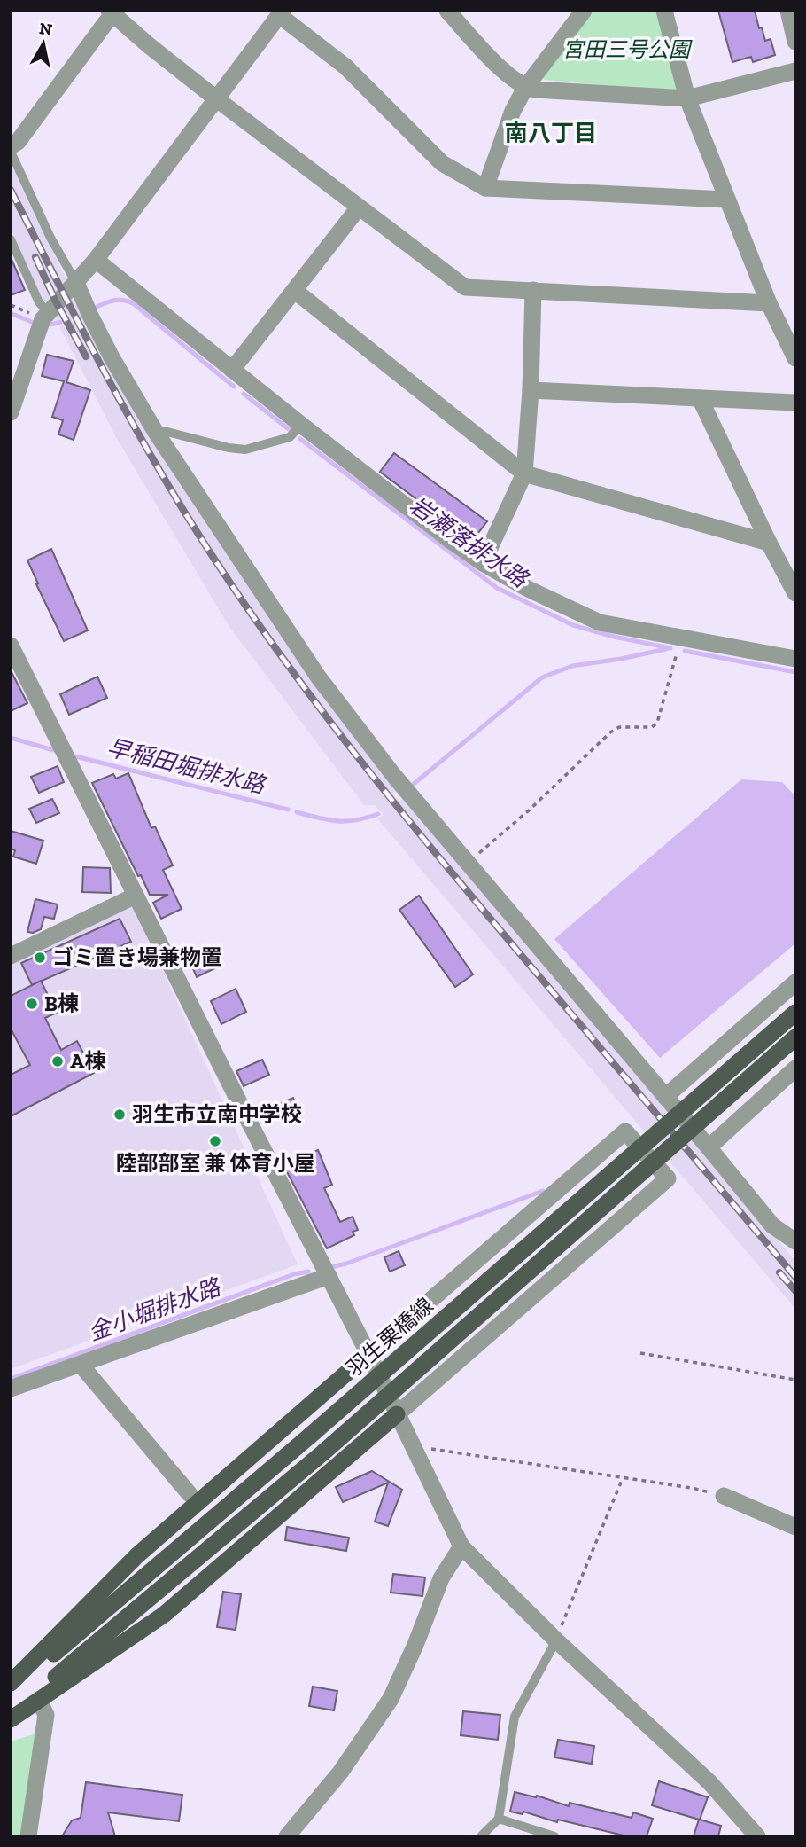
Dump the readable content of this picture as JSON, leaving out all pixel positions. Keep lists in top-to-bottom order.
{
  "streets": {
    "main road": ["羽生栗橋線"]
  },
  "districts": ["南八丁目"],
  "water": ["岩瀬落排水路", "早稲田堀排水路", "金小堀排水路"],
  "parks": ["宮田三号公園"],
  "places": [
    "ゴミ置き場兼物置",
    "B棟",
    "A棟",
    "羽生市立南中学校",
    "陸部部室 兼 体育小屋"
  ],
  "north": "top"
}
